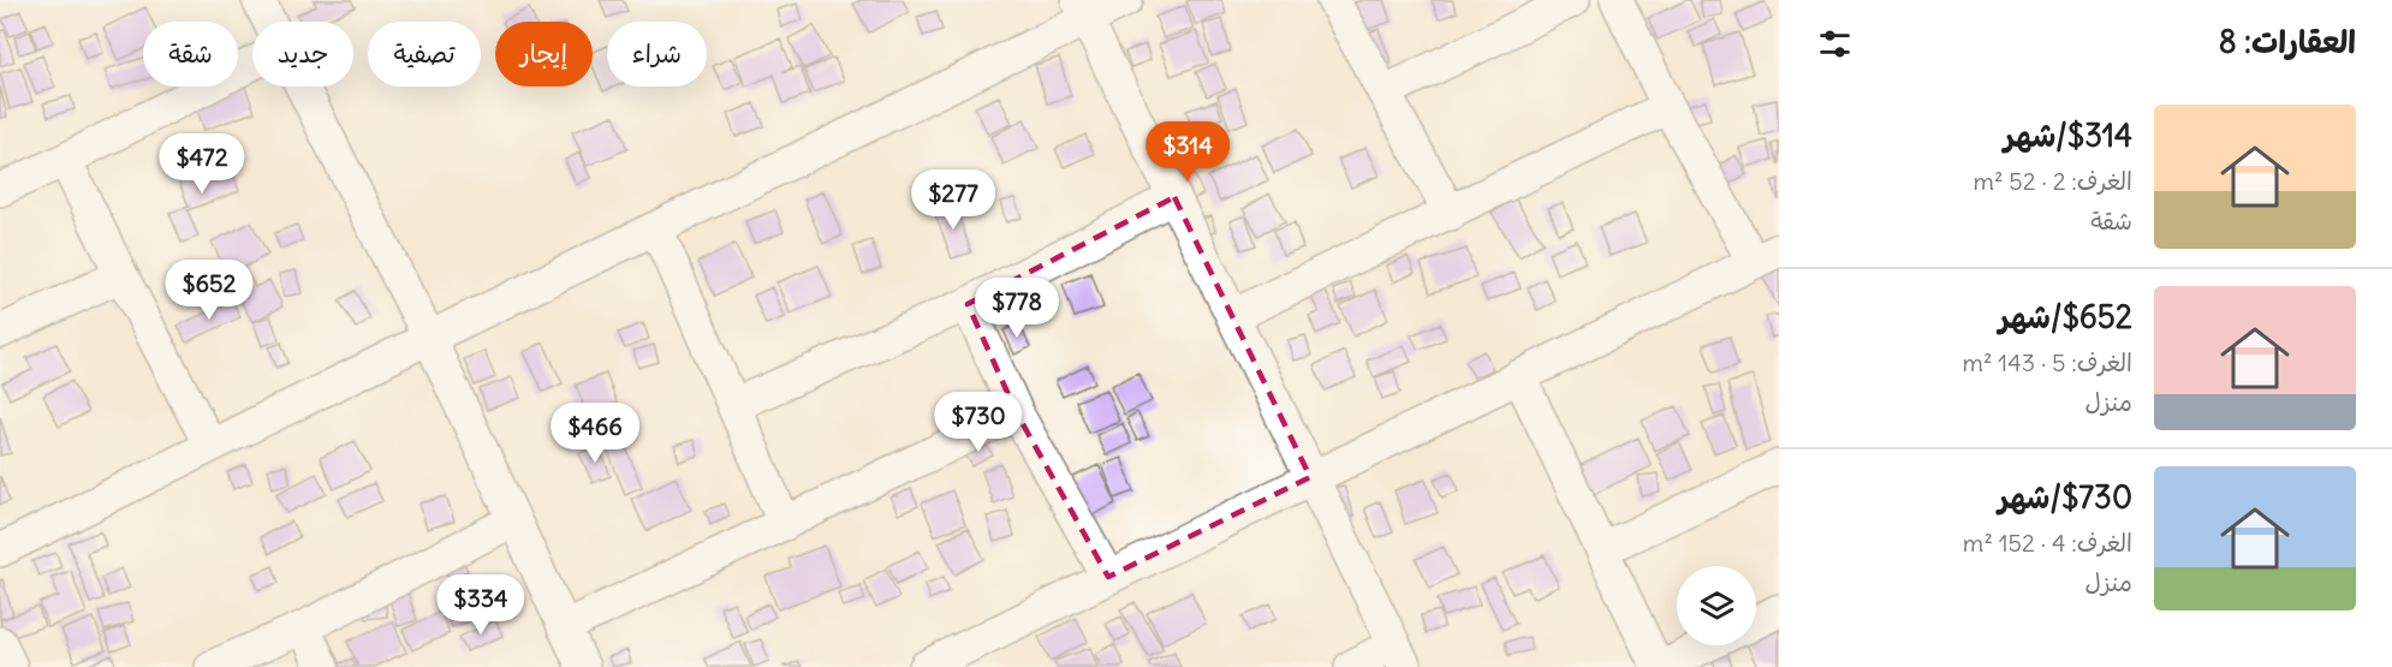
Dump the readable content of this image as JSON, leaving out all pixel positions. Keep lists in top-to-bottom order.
{
  "page": {
    "heading": "العقارات: 8",
    "chip": [
      "شراء",
      "إيجار",
      "تصفية",
      "جديد",
      "شقة"
    ],
    "list": [
      {
        "name": "$314/شهر",
        "note": "الغرف: 2 · 52 m² · شقة"
      },
      {
        "name": "$652/شهر",
        "note": "الغرف: 5 · 143 m² · منزل"
      },
      {
        "name": "$730/شهر",
        "note": "الغرف: 4 · 152 m² · منزل"
      }
    ],
    "price": [
      "$314",
      "$472",
      "$277",
      "$652",
      "$778",
      "$730",
      "$466",
      "$334"
    ]
  }
}
